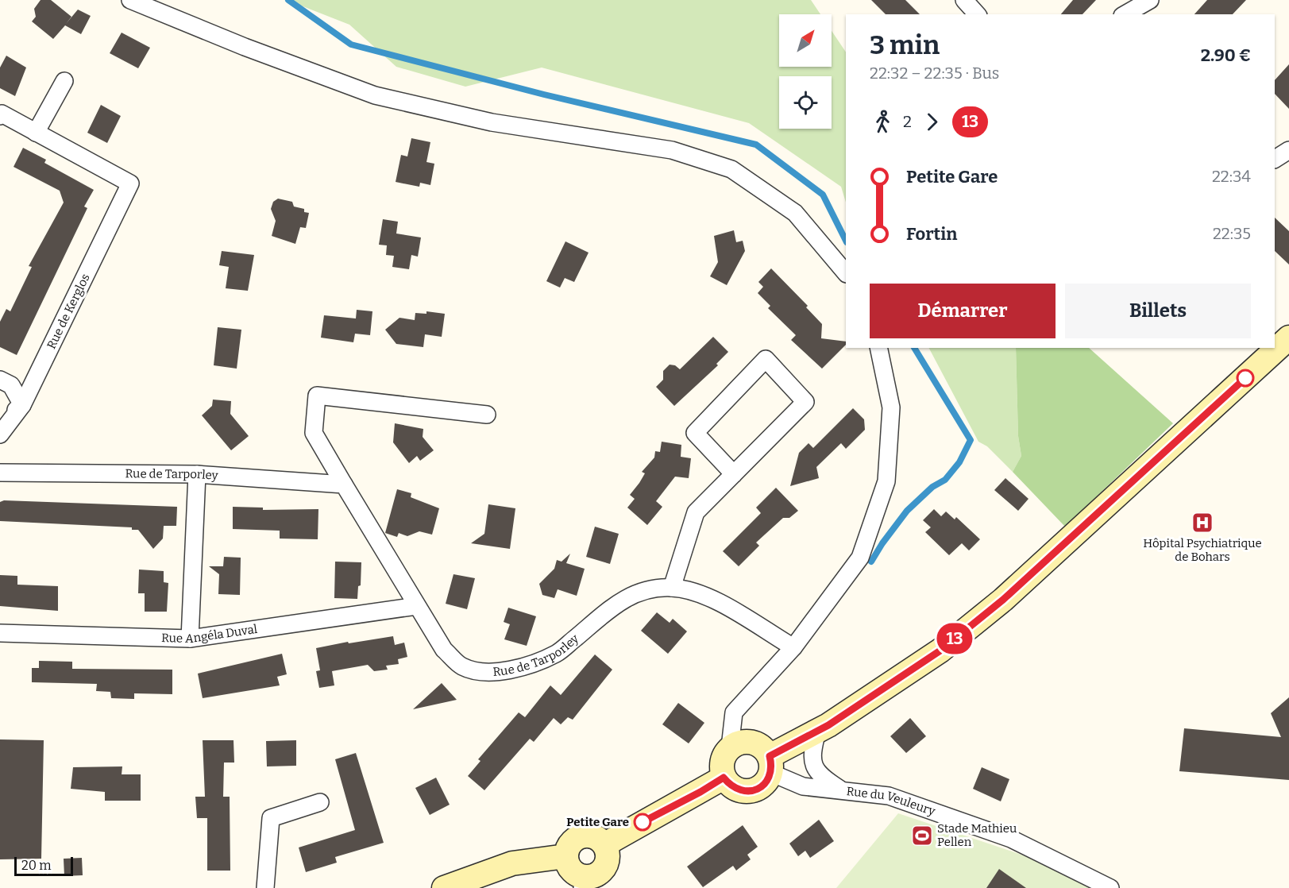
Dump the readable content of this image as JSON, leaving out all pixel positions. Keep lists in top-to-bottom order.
{
  "streets": {
    "street": [
      "Rue de Kerglos",
      "Rue de Tarporley",
      "Rue Angéla Duval",
      "Rue du Veuleury"
    ]
  },
  "crossings": [
    ["Rue de Tarporley", "Rue Angéla Duval"]
  ],
  "places": {
    "hospital": ["Hôpital Psychiatrique de Bohars"],
    "other": ["Petite Gare"],
    "sports": ["Stade Mathieu Pellen"]
  },
  "lines": ["bus line 13"],
  "scale_bar": "20 m",
  "north": "top right",
  "page": {
    "on_map": "13",
    "heading": ["3 min", "22:32 – 22:35 · Bus", "2.90 €"],
    "legs": ["2", "13"],
    "list": [
      {
        "name": "Petite Gare",
        "value": "22:34"
      },
      {
        "name": "Fortin",
        "value": "22:35"
      }
    ],
    "buttons": ["Démarrer", "Billets"],
    "scale": "20 m"
  }
}
